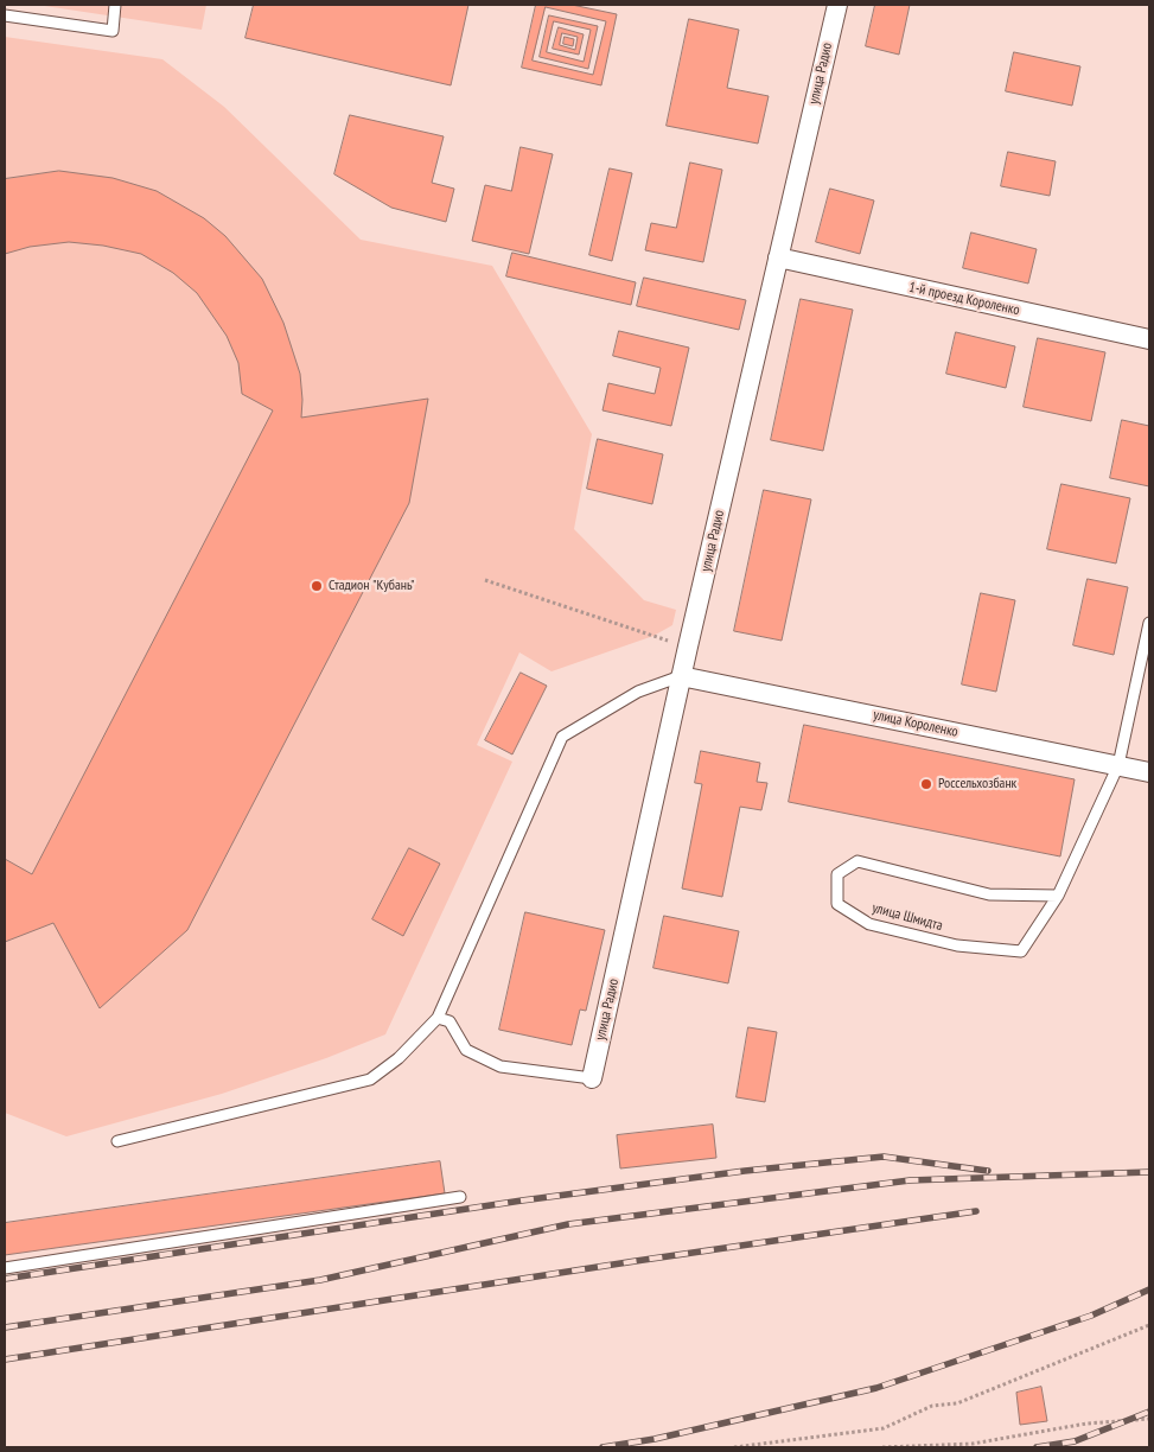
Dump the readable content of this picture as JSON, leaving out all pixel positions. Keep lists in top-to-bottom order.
{
  "streets": {
    "street": ["улица Радио", "1-й проезд Короленко", "улица Короленко"],
    "lane": ["улица Шмидта"]
  },
  "crossings": [
    ["улица Радио", "1-й проезд Короленко"],
    ["улица Радио", "улица Короленко"],
    ["улица Короленко", "улица Шмидта"]
  ],
  "places": ["Стадион \"Кубань\"", "Россельхозбанк"]
}
